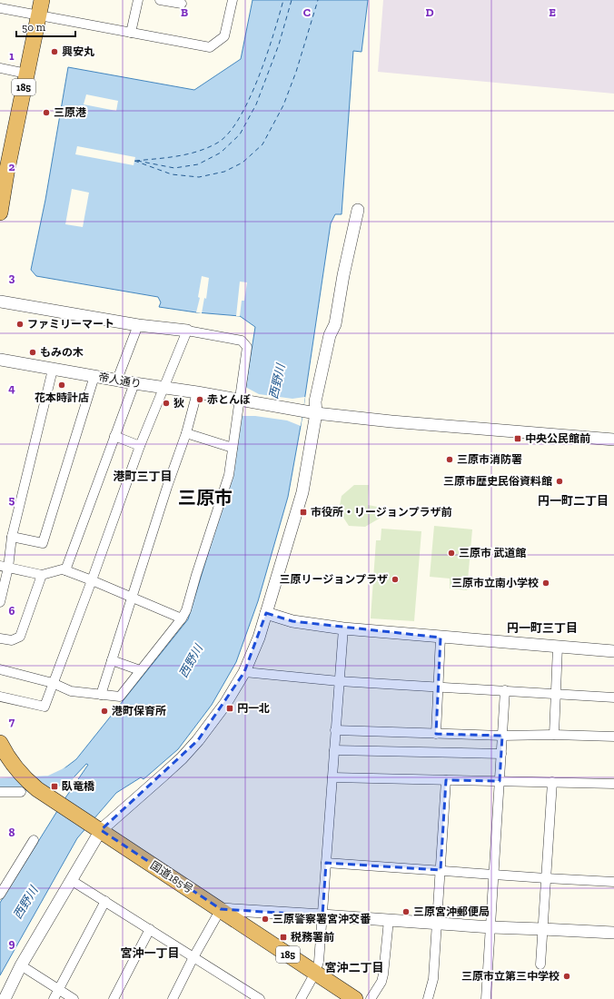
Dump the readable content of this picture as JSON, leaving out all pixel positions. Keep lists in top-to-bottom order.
{
  "streets": {
    "highway": ["185", "国道185号"],
    "street": ["帝人通り"]
  },
  "districts": [
    "港町三丁目",
    "三原市",
    "円一町二丁目",
    "円一町三丁目",
    "宮沖一丁目",
    "宮沖二丁目"
  ],
  "water": ["西野川"],
  "places": {
    "other": [
      "興安丸",
      "三原港",
      "ファミリーマート",
      "もみの木",
      "花本時計店",
      "赤とんぼ",
      "狄",
      "三原市消防署",
      "三原市歴史民俗資料館",
      "三原市 武道館",
      "三原リージョンプラザ",
      "三原市立南小学校",
      "港町保育所",
      "三原宮沖郵便局",
      "三原警察署宮沖交番",
      "三原市立第三中学校"
    ],
    "transit": [
      "中央公民館前",
      "市役所・リージョンプラザ前",
      "円一北",
      "臥竜橋",
      "税務署前"
    ]
  },
  "scale_bar": "50 m",
  "grid": {
    "columns": [
      "B",
      "C",
      "D",
      "E"
    ],
    "rows": [
      "1",
      "2",
      "3",
      "4",
      "5",
      "6",
      "7",
      "8",
      "9"
    ]
  }
}
